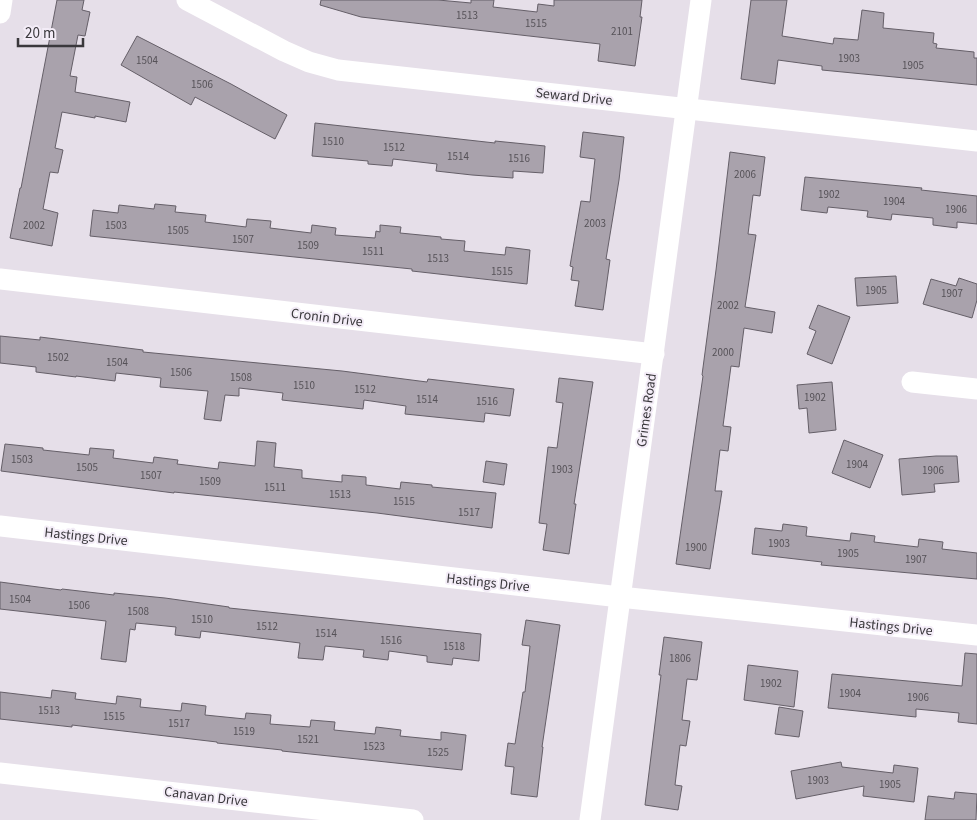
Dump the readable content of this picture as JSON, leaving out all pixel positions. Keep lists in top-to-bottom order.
{
  "streets": {
    "street": [
      "Seward Drive",
      "Cronin Drive",
      "Grimes Road",
      "Hastings Drive",
      "Canavan Drive"
    ]
  },
  "crossings": [
    ["Seward Drive", "Grimes Road"],
    ["Cronin Drive", "Grimes Road"],
    ["Grimes Road", "Hastings Drive"]
  ],
  "house_numbers": [
    "1513",
    "1515",
    "2101",
    "1903",
    "1504",
    "1905",
    "1506",
    "1510",
    "1512",
    "1514",
    "1516",
    "2006",
    "1902",
    "1904",
    "1906",
    "2003",
    "2002",
    "1503",
    "1505",
    "1507",
    "1509",
    "1511",
    "1513",
    "1515",
    "1905",
    "1907",
    "2002",
    "2000",
    "1502",
    "1504",
    "1506",
    "1508",
    "1510",
    "1512",
    "1902",
    "1514",
    "1516",
    "1503",
    "1904",
    "1505",
    "1903",
    "1906",
    "1507",
    "1509",
    "1511",
    "1513",
    "1515",
    "1517",
    "1903",
    "1900",
    "1905",
    "1907",
    "1504",
    "1506",
    "1508",
    "1510",
    "1512",
    "1514",
    "1516",
    "1518",
    "1806",
    "1902",
    "1904",
    "1906",
    "1513",
    "1515",
    "1517",
    "1519",
    "1521",
    "1523",
    "1525",
    "1903",
    "1905"
  ],
  "scale_bar": "20 m"
}
